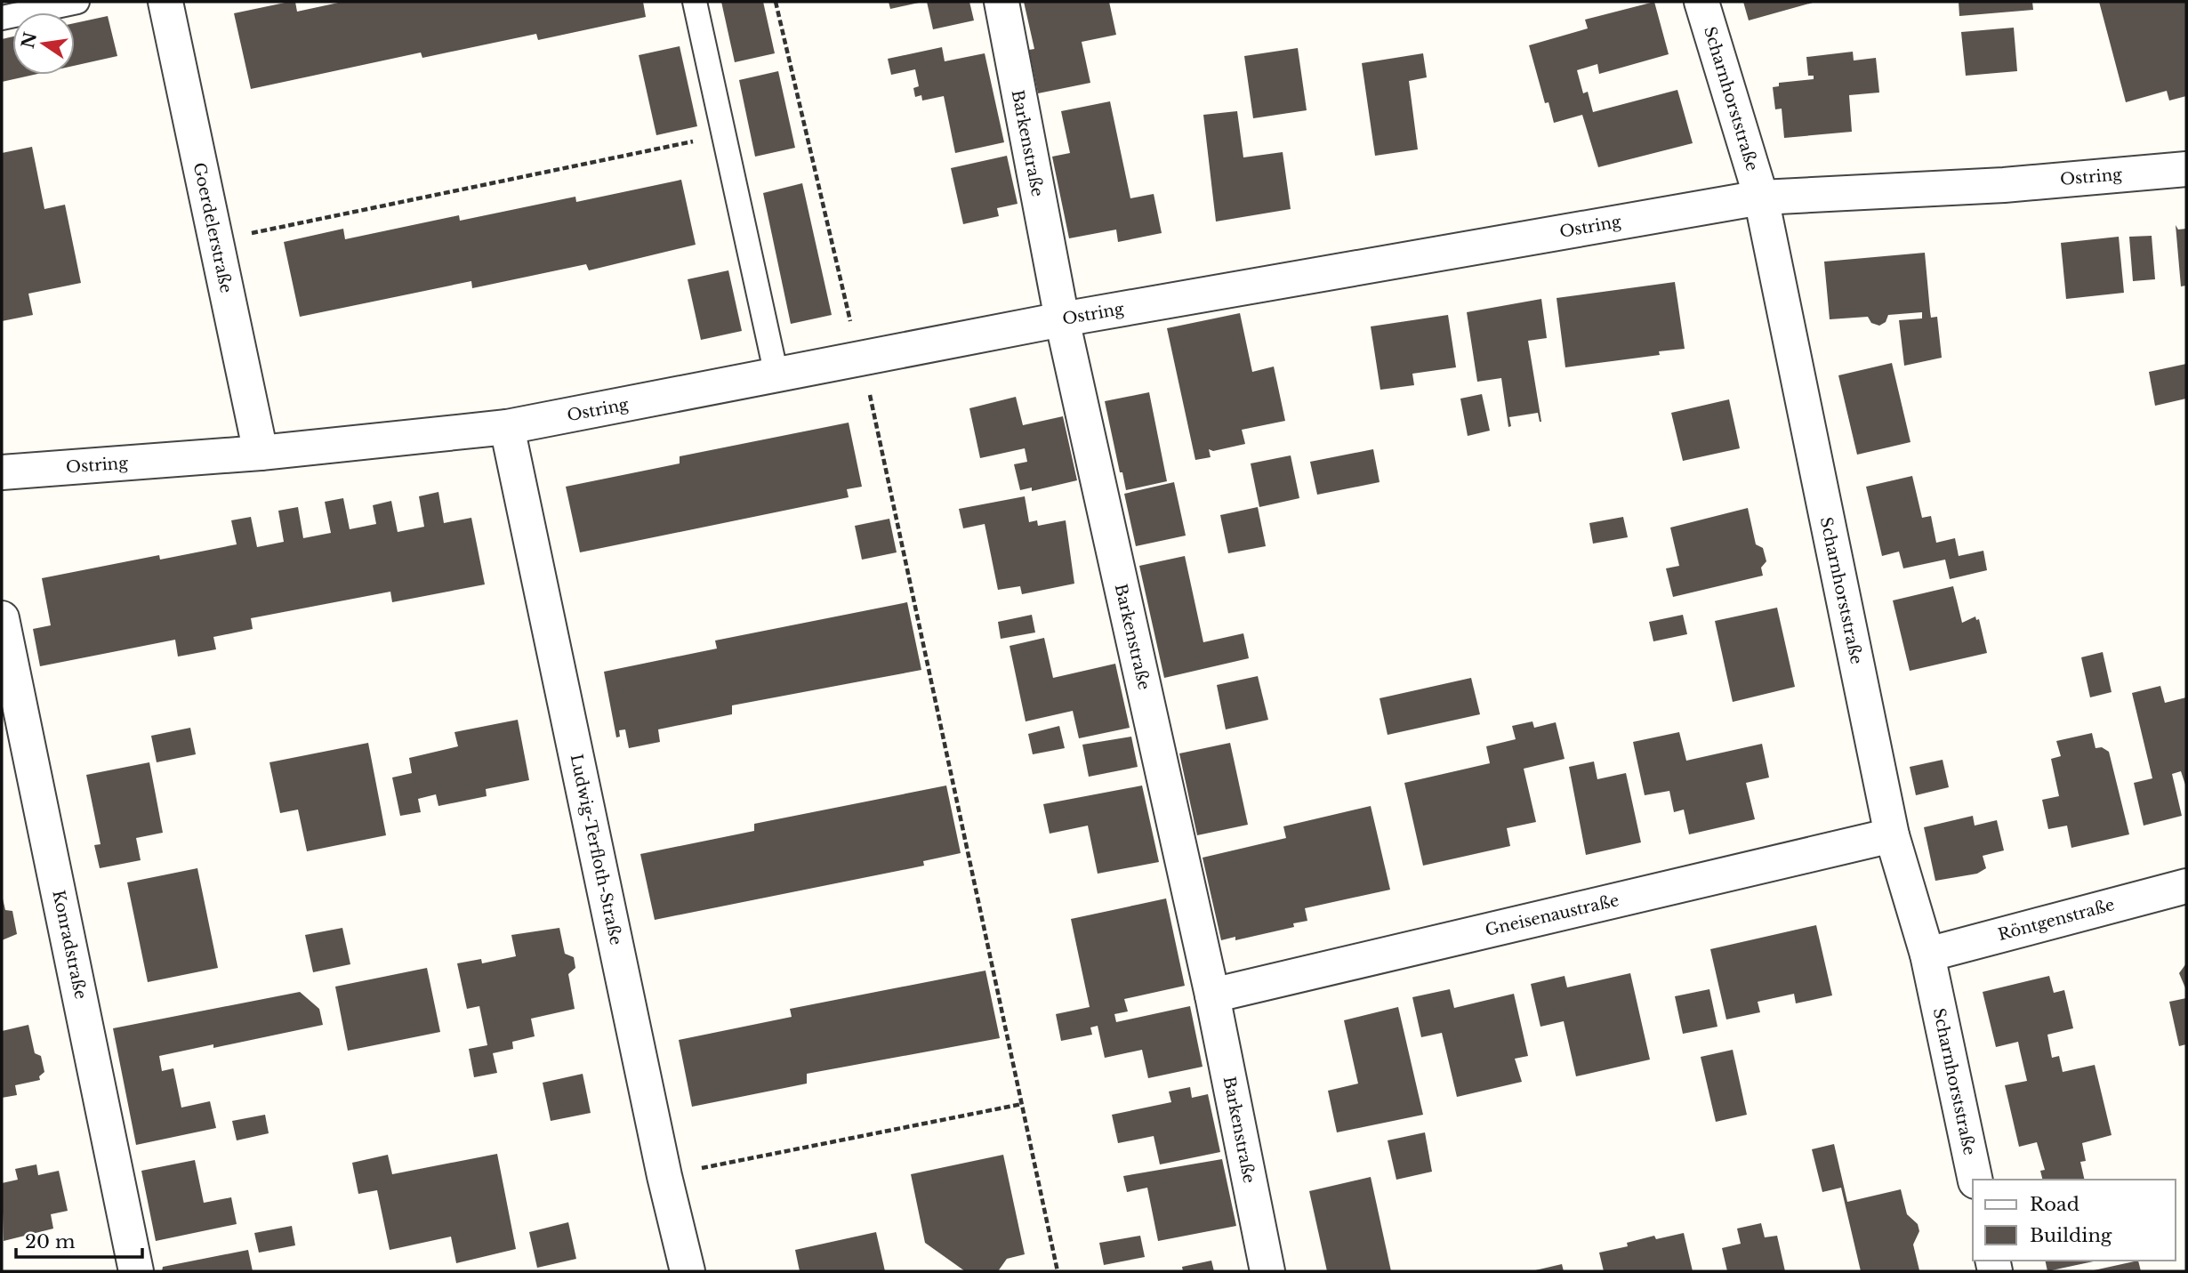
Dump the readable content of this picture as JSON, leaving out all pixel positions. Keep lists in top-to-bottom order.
{
  "streets": {
    "street": [
      "Scharnhorststraße",
      "Barkenstraße",
      "Ostring",
      "Goerdelerstraße",
      "Ludwig-Terfloth-Straße",
      "Gneisenaustraße",
      "Röntgenstraße",
      "Konradstraße"
    ]
  },
  "crossings": [
    ["Scharnhorststraße", "Ostring"],
    ["Scharnhorststraße", "Gneisenaustraße"],
    ["Scharnhorststraße", "Röntgenstraße"],
    ["Barkenstraße", "Ostring"],
    ["Barkenstraße", "Gneisenaustraße"],
    ["Ostring", "Goerdelerstraße"],
    ["Ostring", "Ludwig-Terfloth-Straße"]
  ],
  "legend": ["Road", "Building"],
  "scale_bar": "20 m",
  "north": "left"
}
